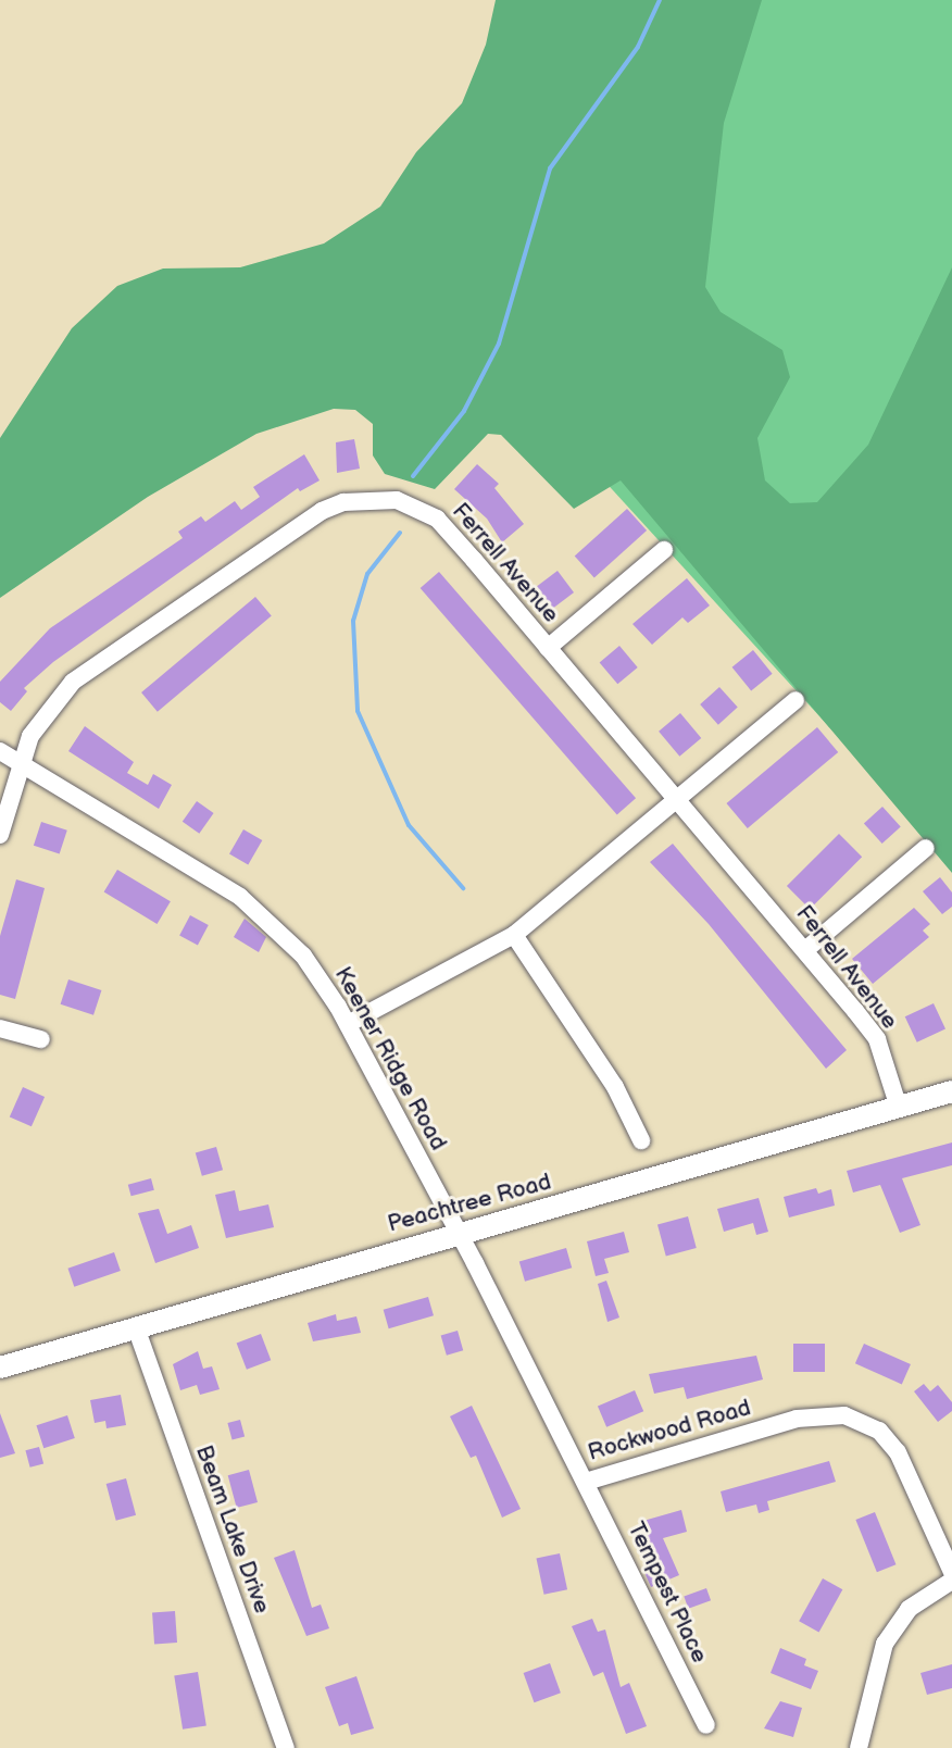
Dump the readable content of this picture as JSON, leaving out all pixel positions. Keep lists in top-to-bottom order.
{
  "streets": {
    "street": [
      "Ferrell Avenue",
      "Keener Ridge Road",
      "Peachtree Road",
      "Rockwood Road",
      "Beam Lake Drive",
      "Tempest Place"
    ]
  },
  "crossings": [
    ["Ferrell Avenue", "Keener Ridge Road"],
    ["Ferrell Avenue", "Peachtree Road"],
    ["Keener Ridge Road", "Peachtree Road"],
    ["Keener Ridge Road", "Rockwood Road"],
    ["Peachtree Road", "Rockwood Road"],
    ["Peachtree Road", "Beam Lake Drive"],
    ["Rockwood Road", "Tempest Place"]
  ]
}
